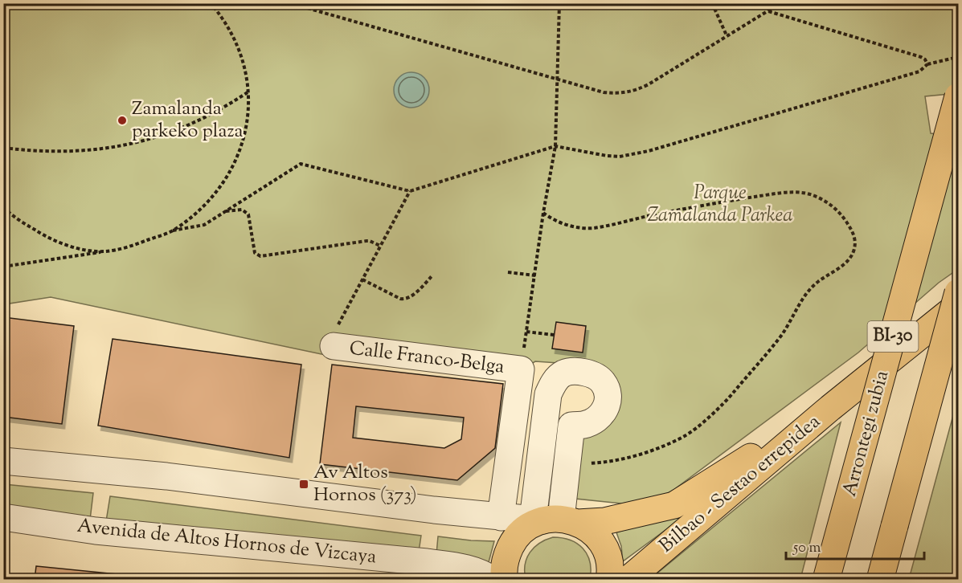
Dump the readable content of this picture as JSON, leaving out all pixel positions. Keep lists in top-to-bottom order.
{
  "streets": {
    "main road": ["BI-30", "Arrontegi zubia", "Bilbao - Sestao errepidea"],
    "street": ["Calle Franco-Belga", "Avenida de Altos Hornos de Vizcaya"]
  },
  "crossings": [
    ["Bilbao - Sestao errepidea", "Avenida de Altos Hornos de Vizcaya"]
  ],
  "parks": ["Parque Zamalanda Parkea"],
  "places": {
    "other": ["Zamalanda parkeko plaza"],
    "transit": ["Av Altos Hornos (373)"]
  },
  "scale_bar": "50 m"
}
